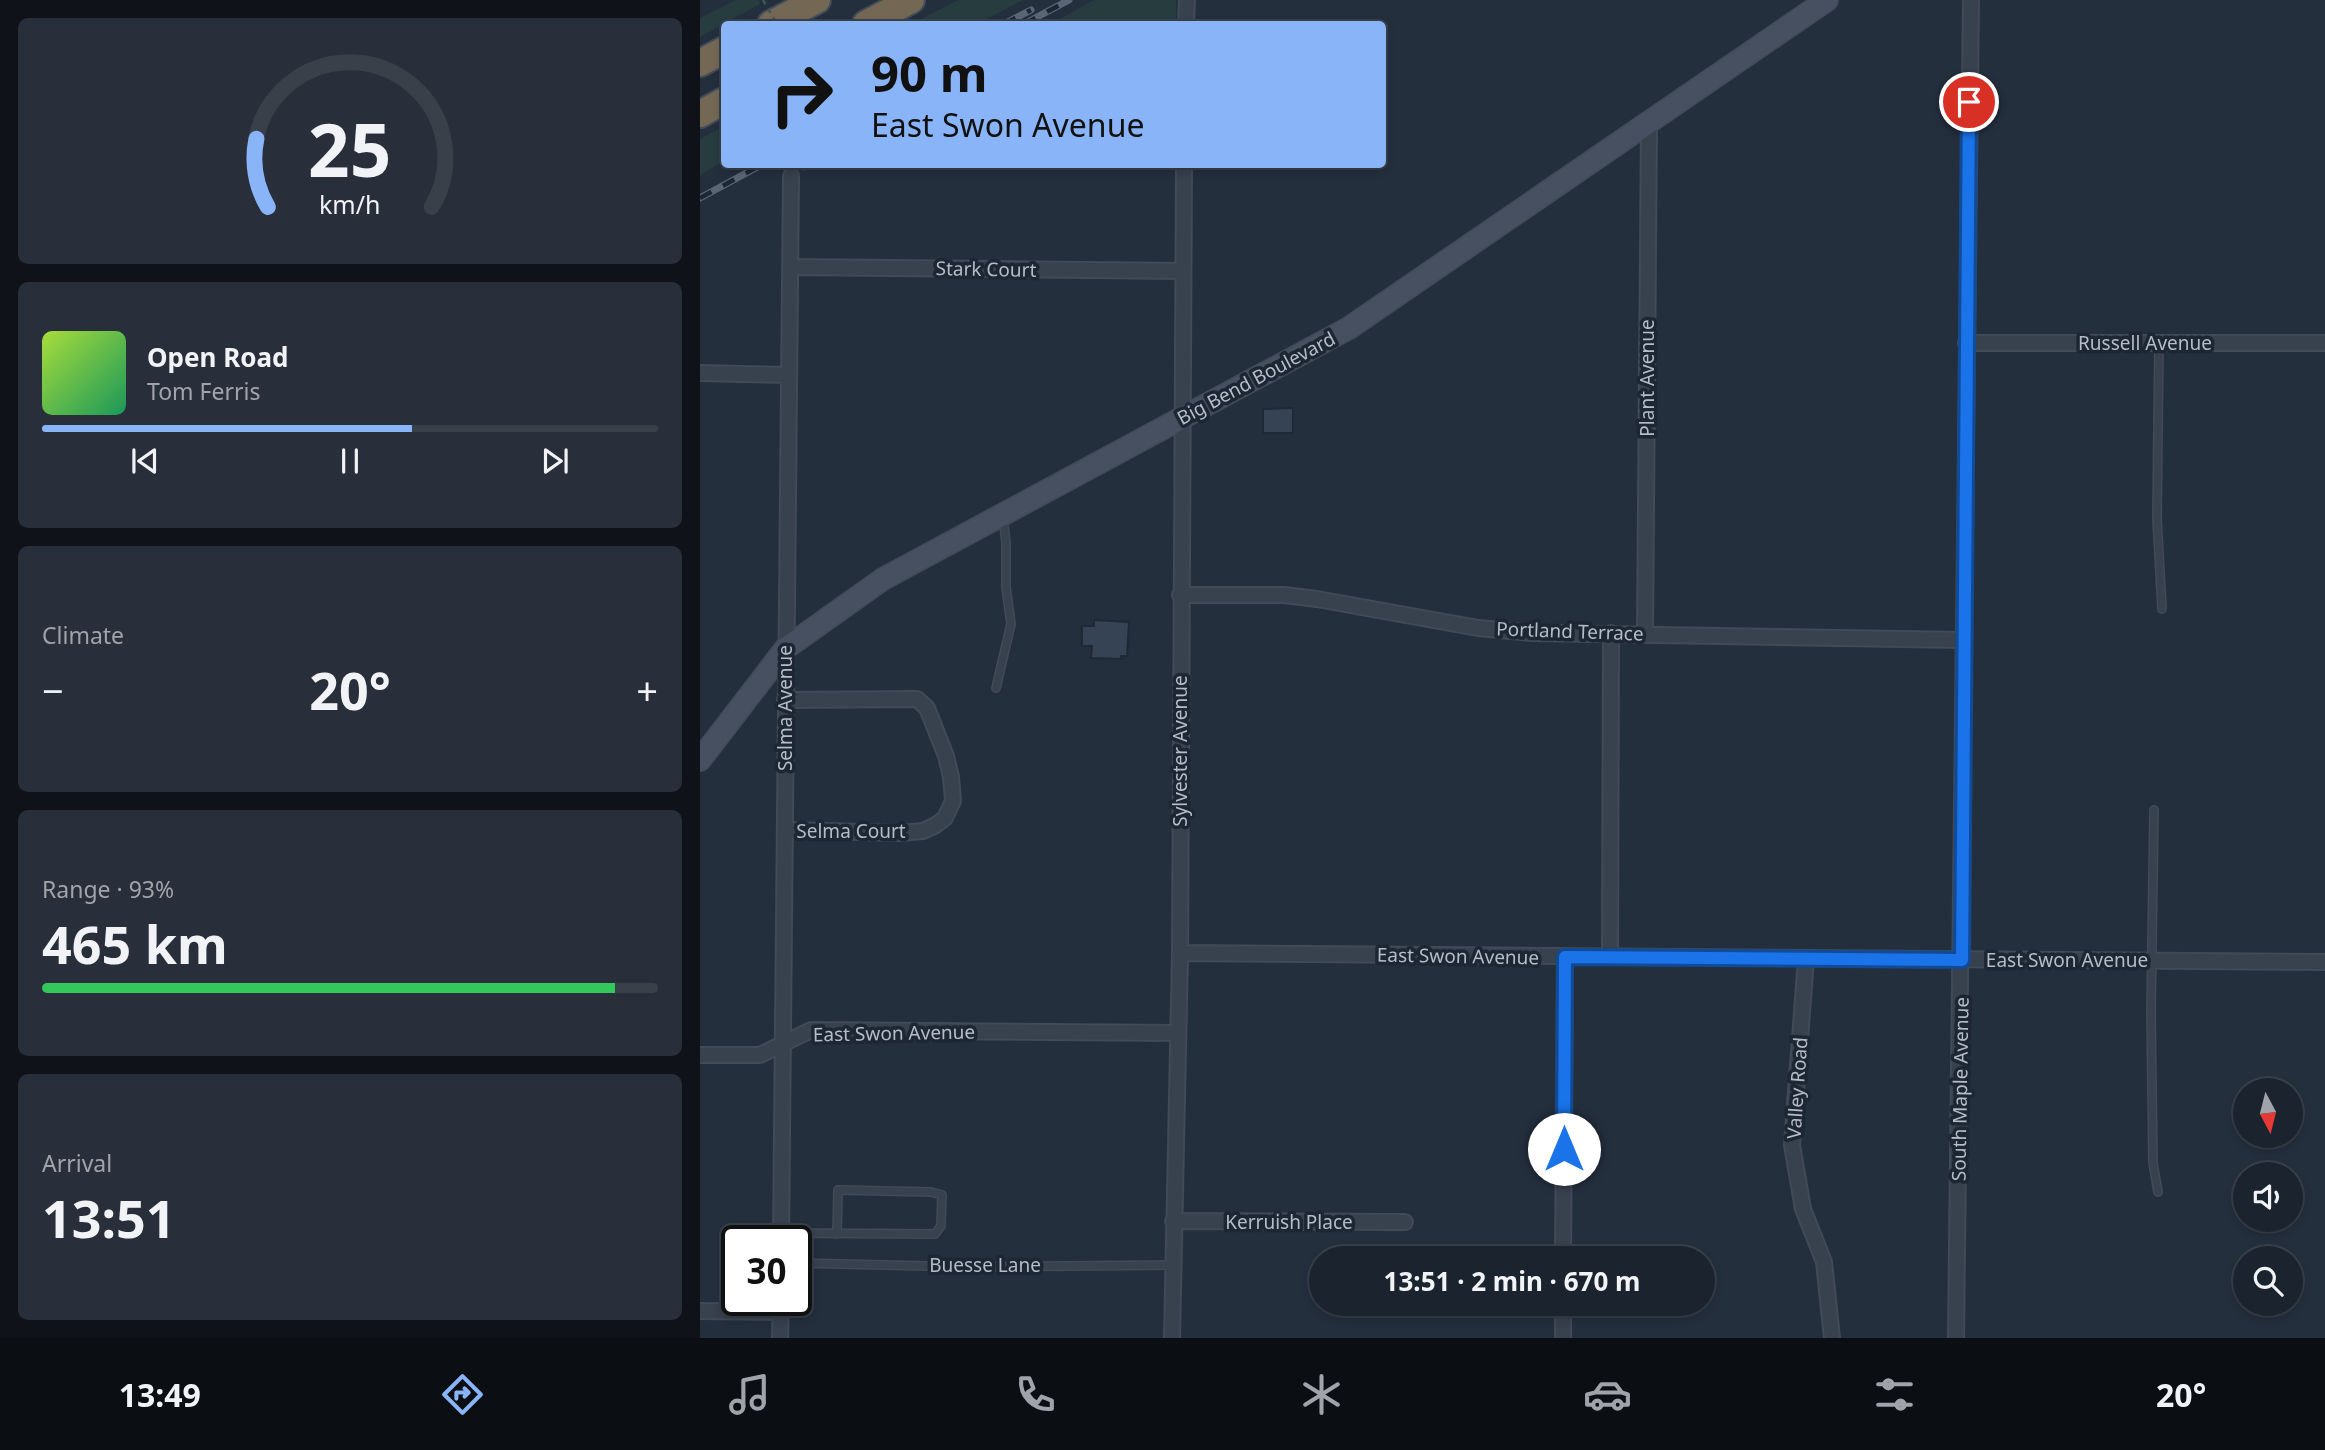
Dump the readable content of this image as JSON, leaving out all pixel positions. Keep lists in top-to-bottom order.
{
  "streets": {
    "main road": ["Big Bend Boulevard"],
    "street": [
      "Stark Court",
      "Russell Avenue",
      "Plant Avenue",
      "Portland Terrace",
      "Selma Avenue",
      "Sylvester Avenue",
      "Selma Court",
      "East Swon Avenue",
      "Valley Road",
      "South Maple Avenue",
      "Kerruish Place"
    ],
    "lane": ["Buesse Lane"]
  },
  "crossings": [
    ["Stark Court", "Selma Avenue"],
    ["Stark Court", "Sylvester Avenue"],
    ["Russell Avenue", "South Maple Avenue"],
    ["Big Bend Boulevard", "Plant Avenue"],
    ["Big Bend Boulevard", "Selma Avenue"],
    ["Big Bend Boulevard", "Sylvester Avenue"],
    ["Plant Avenue", "Portland Terrace"],
    ["Portland Terrace", "Sylvester Avenue"],
    ["Portland Terrace", "South Maple Avenue"],
    ["Selma Avenue", "Selma Court"],
    ["Selma Avenue", "East Swon Avenue"],
    ["Sylvester Avenue", "East Swon Avenue"],
    ["Sylvester Avenue", "Kerruish Place"],
    ["Sylvester Avenue", "Buesse Lane"],
    ["East Swon Avenue", "Valley Road"],
    ["East Swon Avenue", "South Maple Avenue"]
  ],
  "north": "bottom",
  "page": {
    "turn": ["90 m", "East Swon Avenue"],
    "song": ["Open Road", "Tom Ferris"],
    "tile": [
      "Climate",
      ["Range · 93%", "465 km"],
      ["Arrival", "13:51"]
    ],
    "heat": ["−", "20°", "+"],
    "limit": "30",
    "trip": "13:51 · 2 min · 670 m",
    "tabs": ["13:49", "20°"],
    "gauge": ["25", "km/h"]
  }
}
